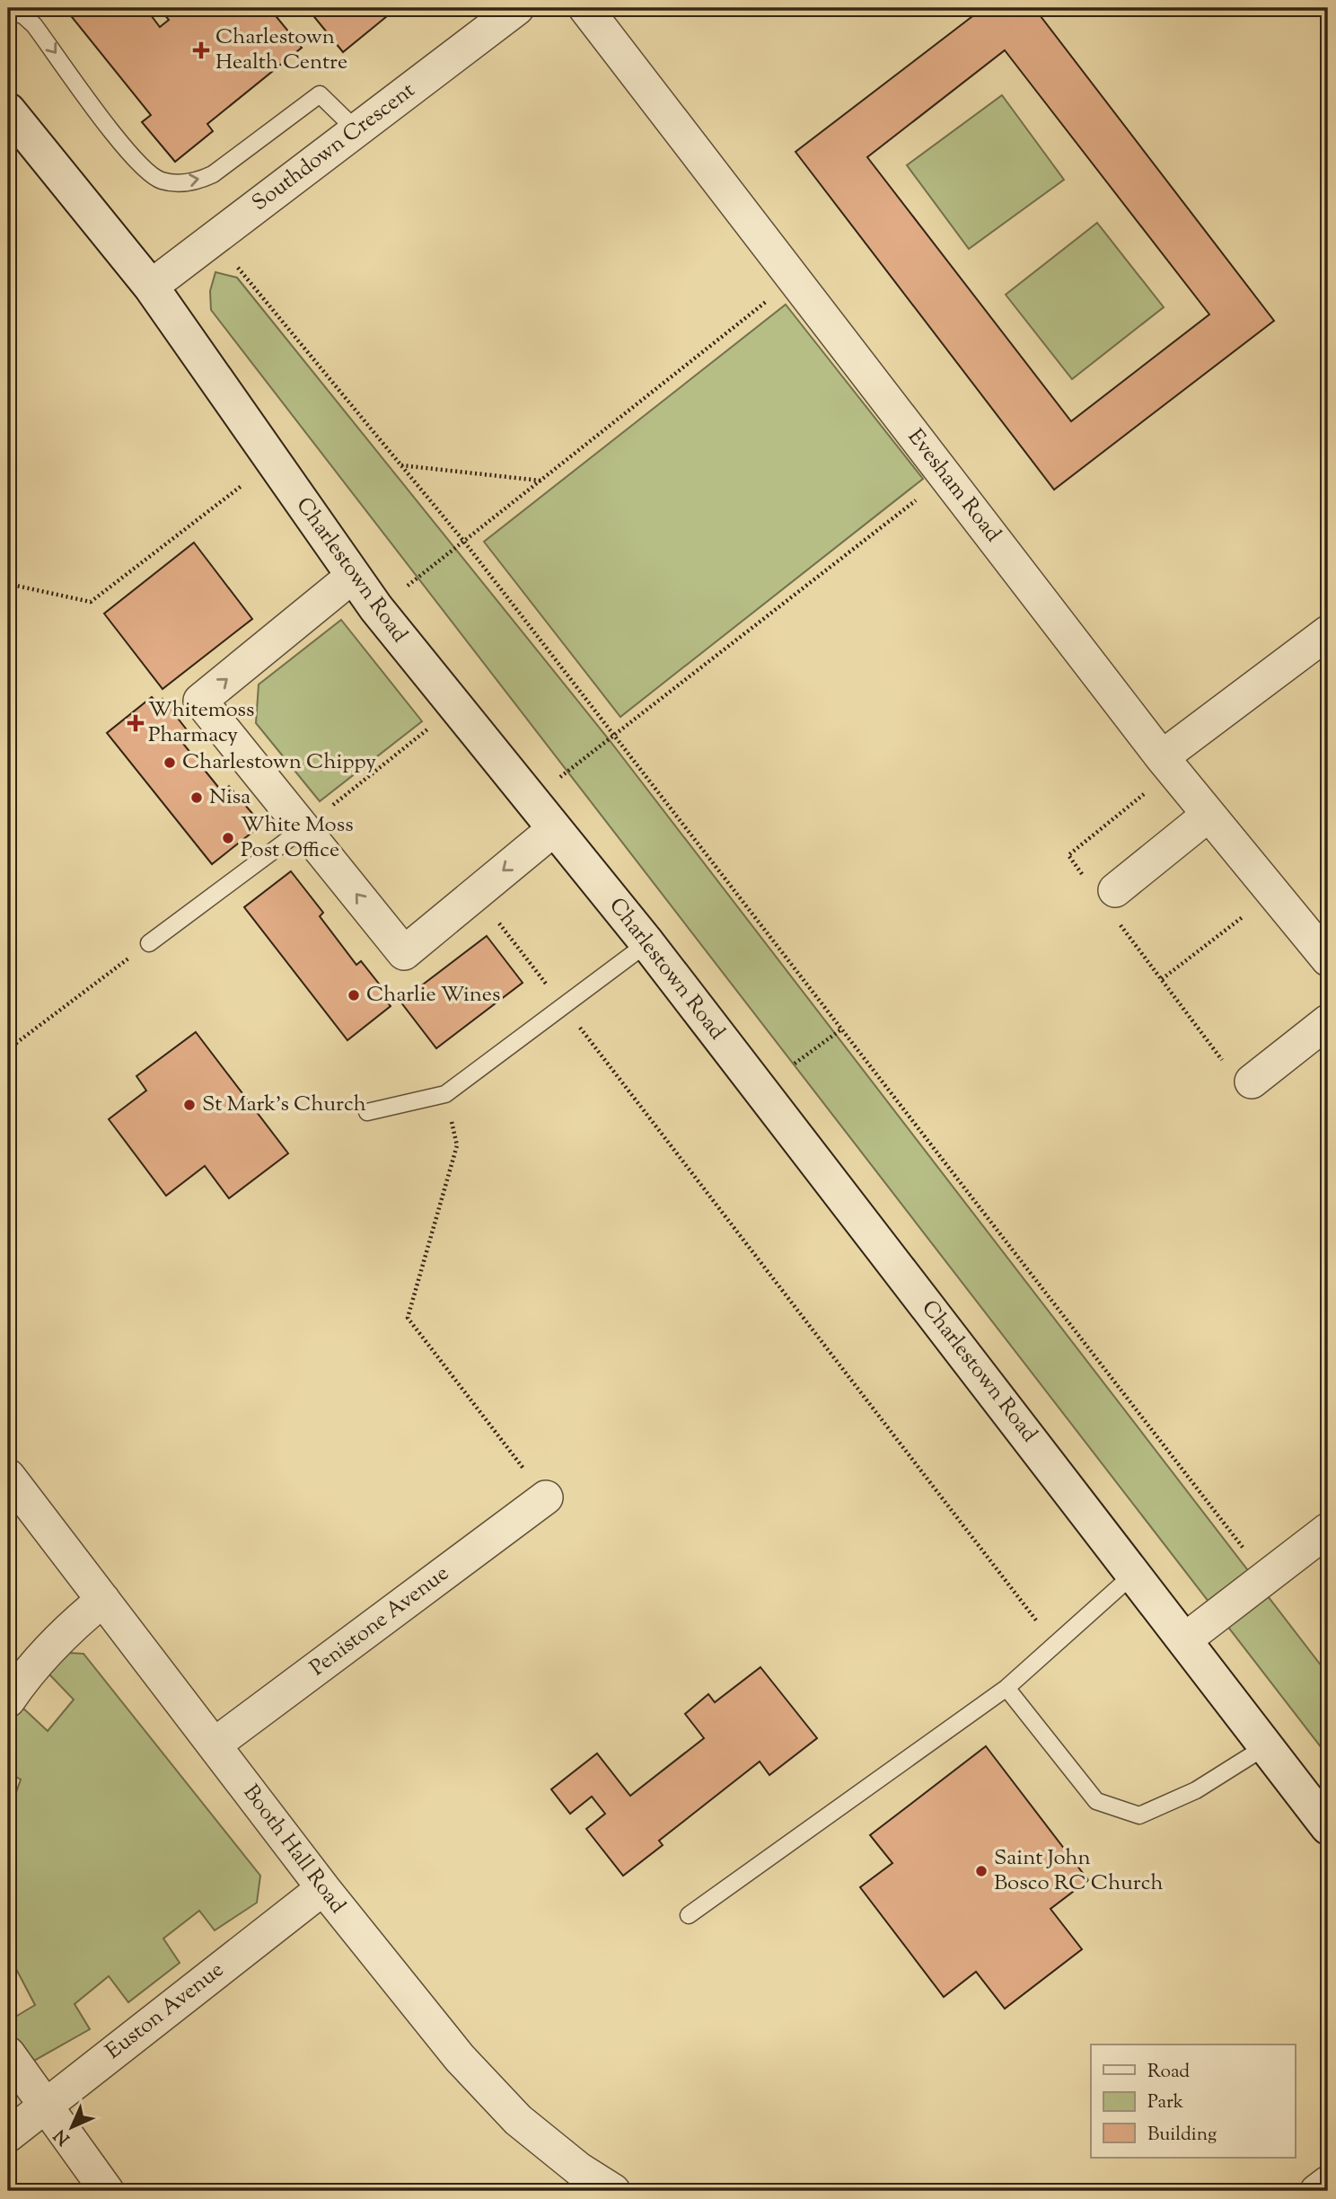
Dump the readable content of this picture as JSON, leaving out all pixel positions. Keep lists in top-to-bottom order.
{
  "streets": {
    "street": [
      "Southdown Crescent",
      "Evesham Road",
      "Charlestown Road",
      "Penistone Avenue",
      "Booth Hall Road",
      "Euston Avenue"
    ]
  },
  "crossings": [
    ["Southdown Crescent", "Charlestown Road"],
    ["Penistone Avenue", "Booth Hall Road"],
    ["Booth Hall Road", "Euston Avenue"]
  ],
  "places": {
    "health": ["Charlestown Health Centre", "Whitemoss Pharmacy"],
    "other": [
      "Charlestown Chippy",
      "Nisa",
      "White Moss Post Office",
      "Charlie Wines",
      "St Mark's Church",
      "Saint John Bosco RC Church"
    ]
  },
  "legend": ["Road", "Park", "Building"],
  "north": "bottom left"
}
